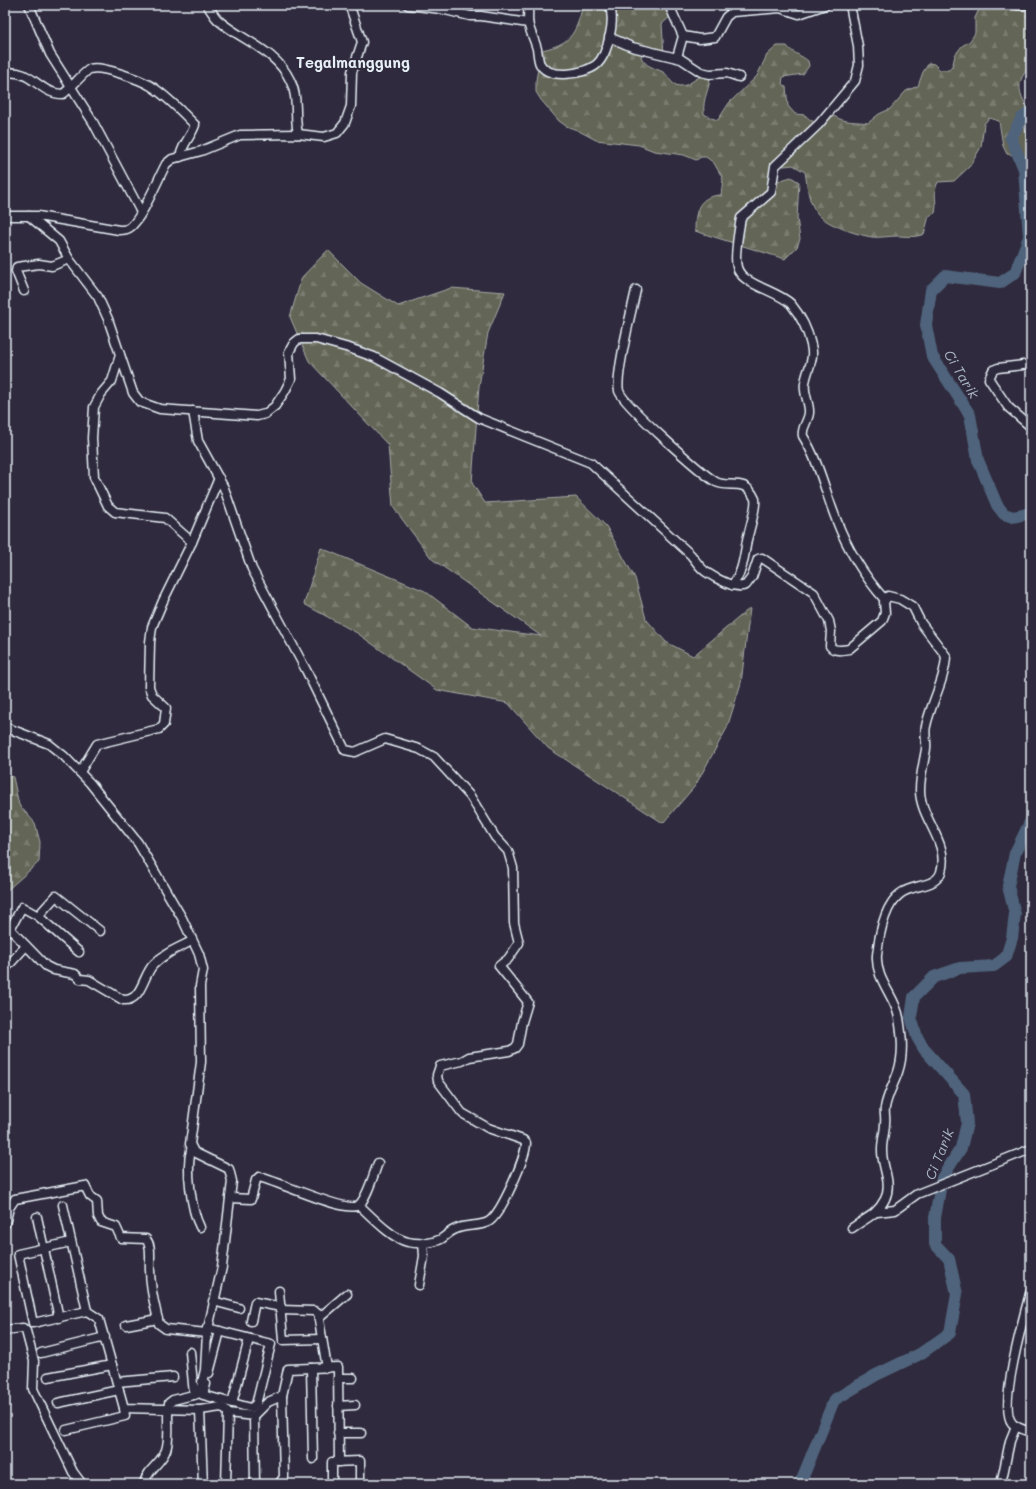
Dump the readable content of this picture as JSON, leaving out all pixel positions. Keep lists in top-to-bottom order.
{
  "districts": ["Tegalmanggung"],
  "water": ["Ci Tarik"]
}
